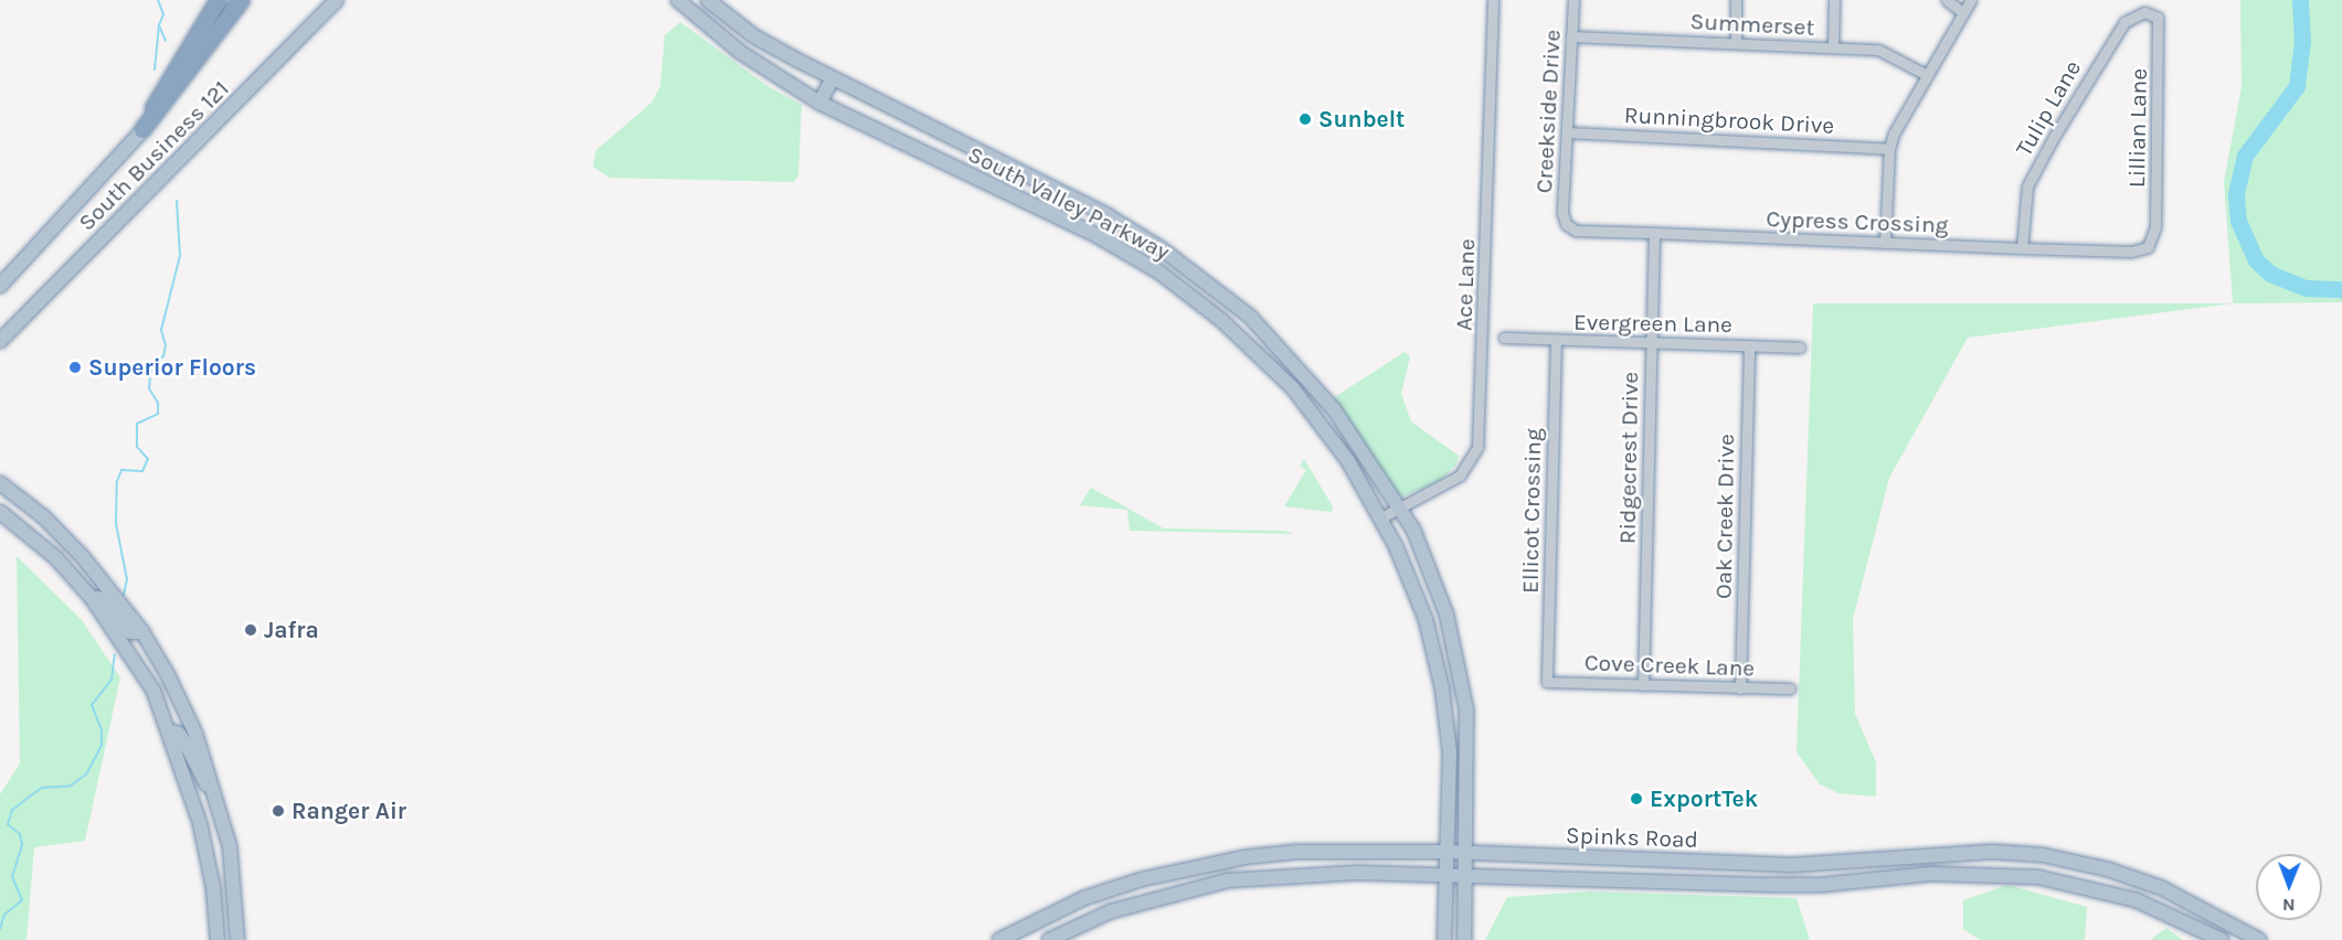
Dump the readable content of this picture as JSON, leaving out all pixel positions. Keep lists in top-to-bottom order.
{
  "streets": {
    "main road": ["South Business 121", "South Valley Parkway", "Spinks Road"],
    "street": [
      "Summerset",
      "Tulip Lane",
      "Creekside Drive",
      "Runningbrook Drive",
      "Lillian Lane",
      "Cypress Crossing",
      "Ace Lane",
      "Evergreen Lane",
      "Ridgecrest Drive",
      "Ellicot Crossing",
      "Oak Creek Drive",
      "Cove Creek Lane"
    ]
  },
  "crossings": [
    ["Summerset", "Creekside Drive"],
    ["Tulip Lane", "Lillian Lane"],
    ["Tulip Lane", "Cypress Crossing"],
    ["Creekside Drive", "Runningbrook Drive"],
    ["Creekside Drive", "Cypress Crossing"],
    ["Lillian Lane", "Cypress Crossing"],
    ["South Valley Parkway", "Ace Lane"],
    ["South Valley Parkway", "Spinks Road"],
    ["Cypress Crossing", "Ridgecrest Drive"],
    ["Evergreen Lane", "Ridgecrest Drive"],
    ["Evergreen Lane", "Ellicot Crossing"],
    ["Evergreen Lane", "Oak Creek Drive"],
    ["Ridgecrest Drive", "Cove Creek Lane"],
    ["Ellicot Crossing", "Cove Creek Lane"],
    ["Oak Creek Drive", "Cove Creek Lane"]
  ],
  "places": [
    "Sunbelt",
    "Superior Floors",
    "Jafra",
    "ExportTek",
    "Ranger Air"
  ],
  "north": "bottom"
}
